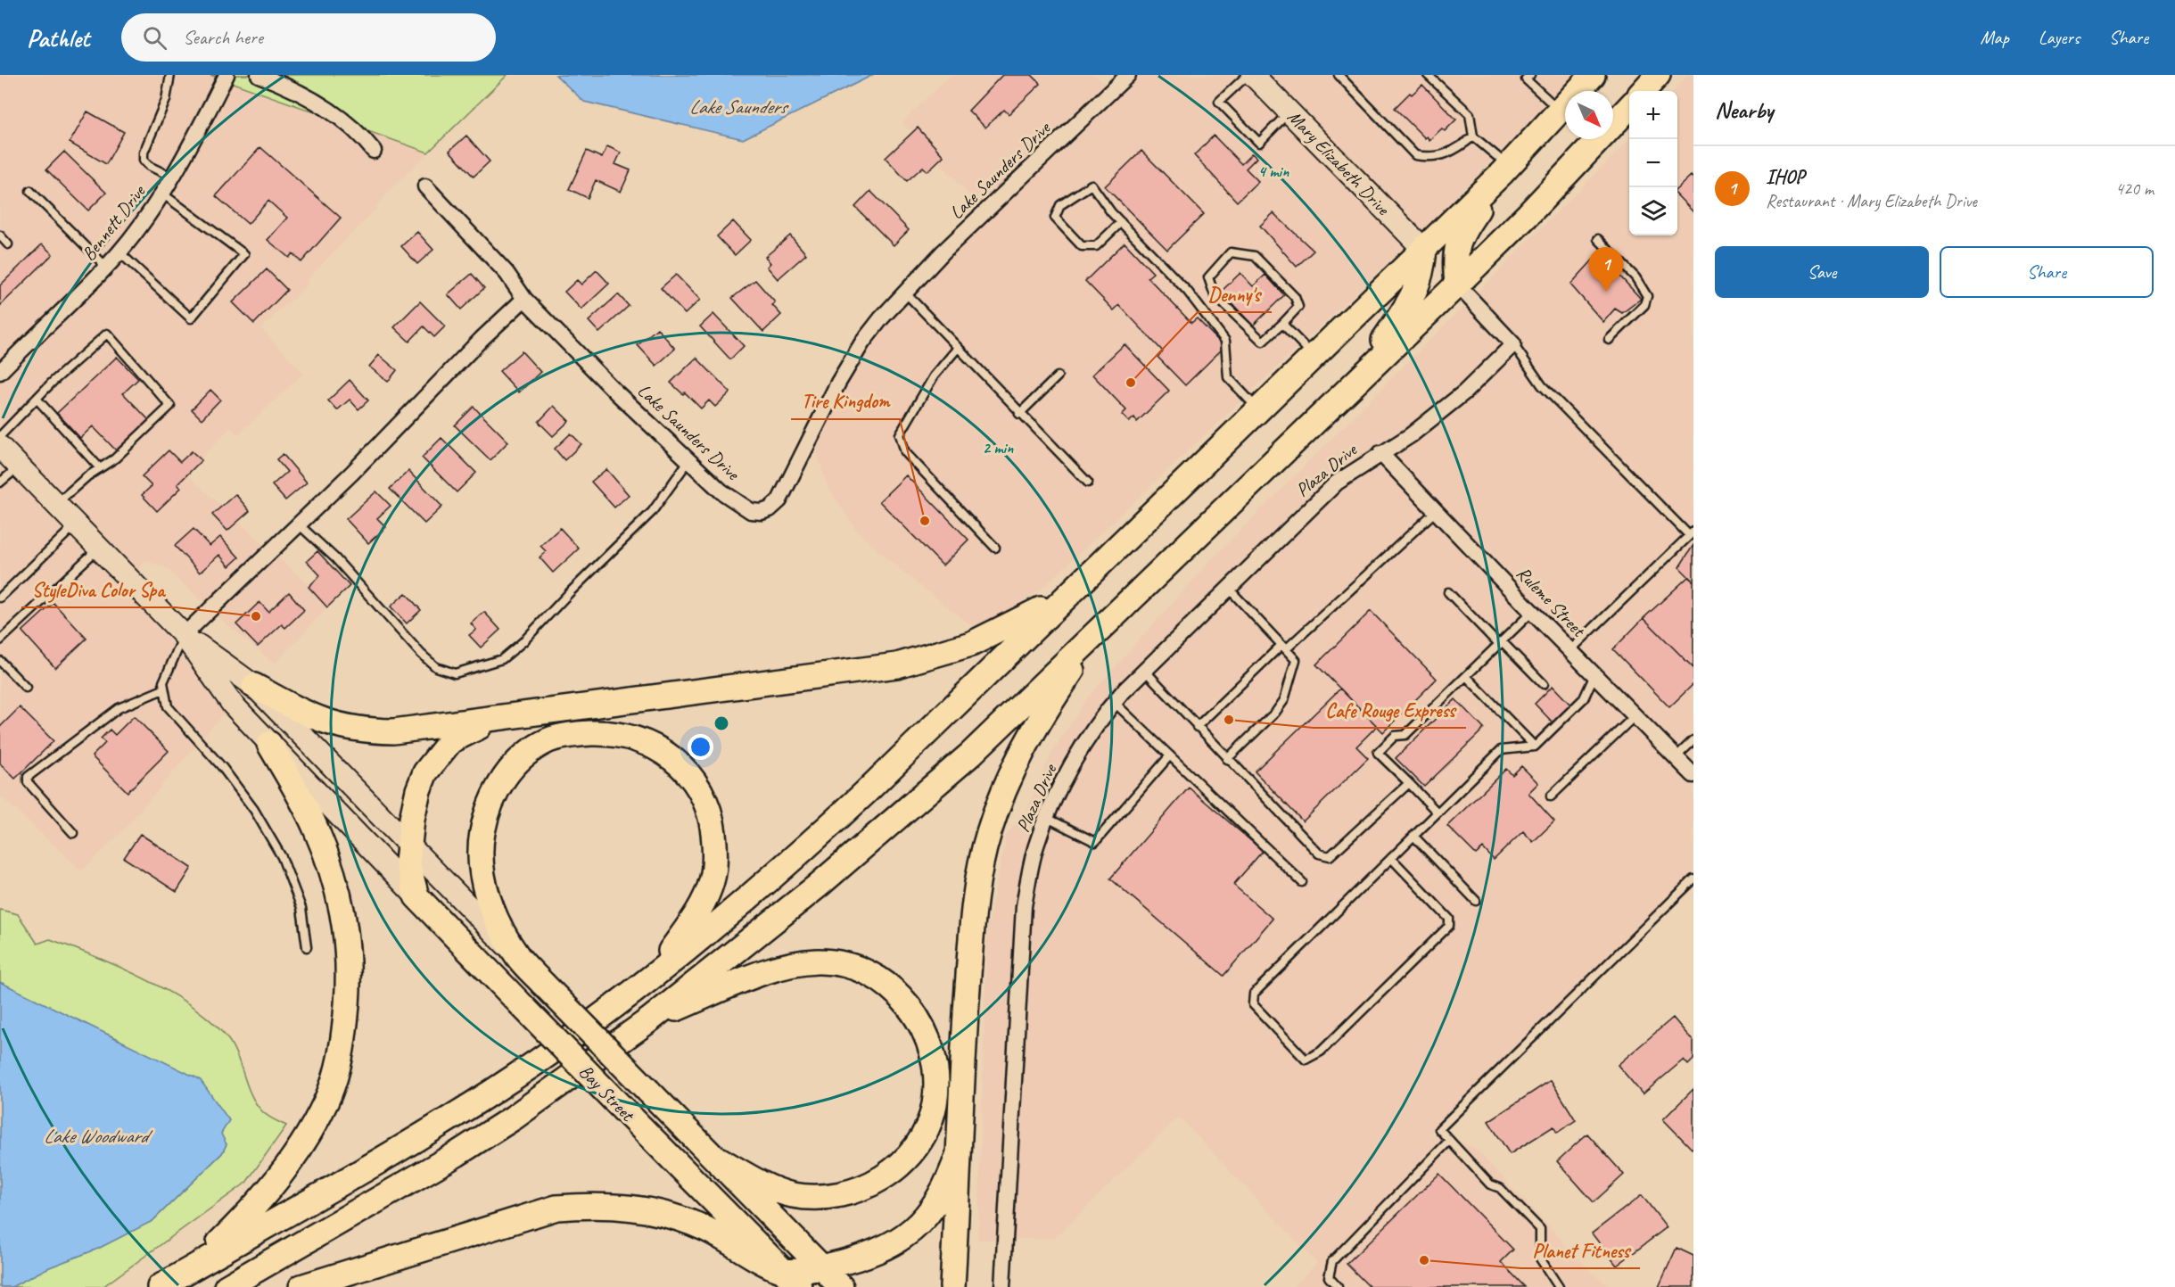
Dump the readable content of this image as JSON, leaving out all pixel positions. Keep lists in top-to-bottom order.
{
  "streets": {
    "main road": ["Mary Elizabeth Drive", "Bay Street"],
    "street": [
      "Lake Saunders Drive",
      "Bennett Drive",
      "Plaza Drive",
      "Ruleme Street"
    ]
  },
  "crossings": [
    ["Plaza Drive", "Ruleme Street"]
  ],
  "water": ["Lake Saunders", "Lake Woodward"],
  "places": [
    "Denny's",
    "Tire Kingdom",
    "StyleDiva Color Spa",
    "Cafe Rouge Express",
    "Planet Fitness"
  ],
  "north": "bottom right",
  "page": {
    "header": "Pathlet",
    "search": "Search here",
    "nav": ["Map", "Layers", "Share"],
    "heading": "Nearby",
    "map_buttons": ["+", "−"],
    "list": [
      {
        "mark": "1",
        "name": "IHOP",
        "note": "Restaurant · Mary Elizabeth Drive",
        "value": "420 m"
      }
    ],
    "buttons": ["Save", "Share"],
    "pins": "1"
  },
  "rings": ["4 min", "2 min"]
}
